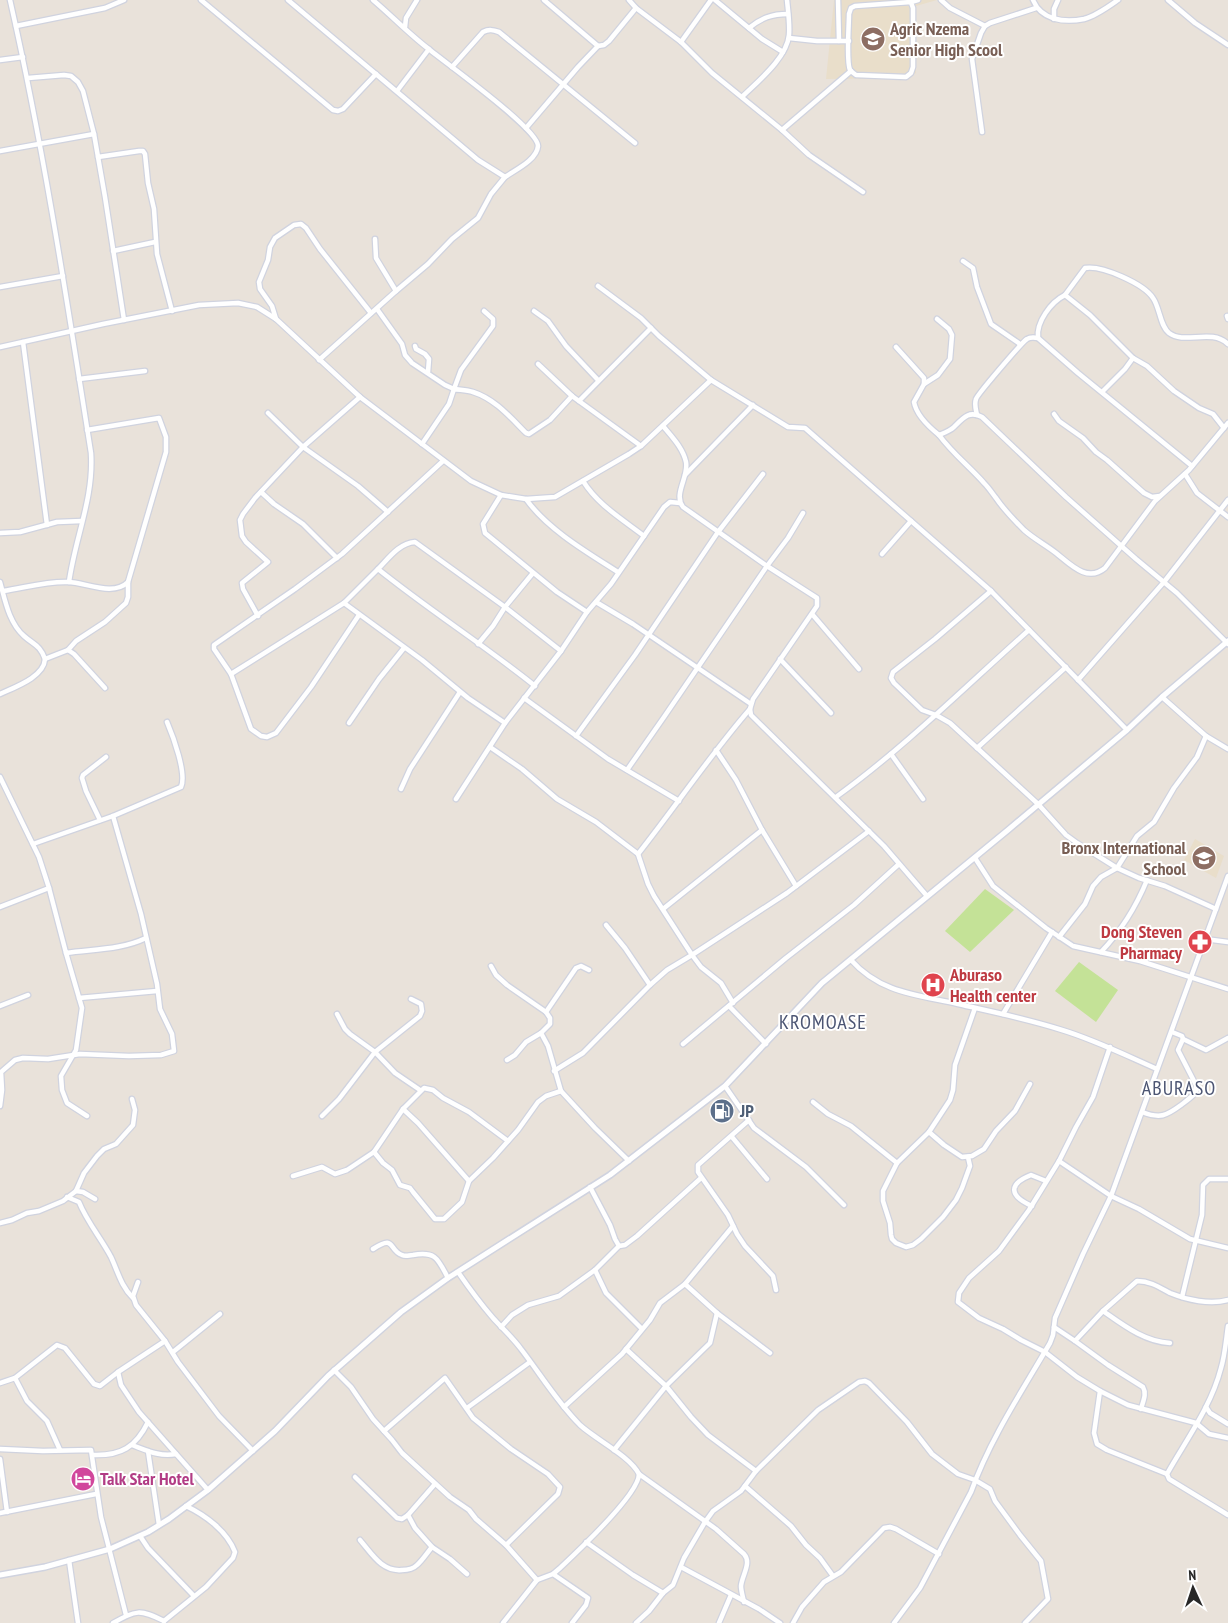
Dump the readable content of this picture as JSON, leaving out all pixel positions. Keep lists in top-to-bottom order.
{
  "districts": ["KROMOASE", "ABURASO"],
  "places": {
    "school or university": ["Agric Nzema Senior High Scool", "Bronx International School"],
    "pharmacy": ["Dong Steven Pharmacy"],
    "hospital": ["Aburaso Health center"],
    "fuel station": ["JP"],
    "hotel": ["Talk Star Hotel"]
  },
  "north": "top"
}
